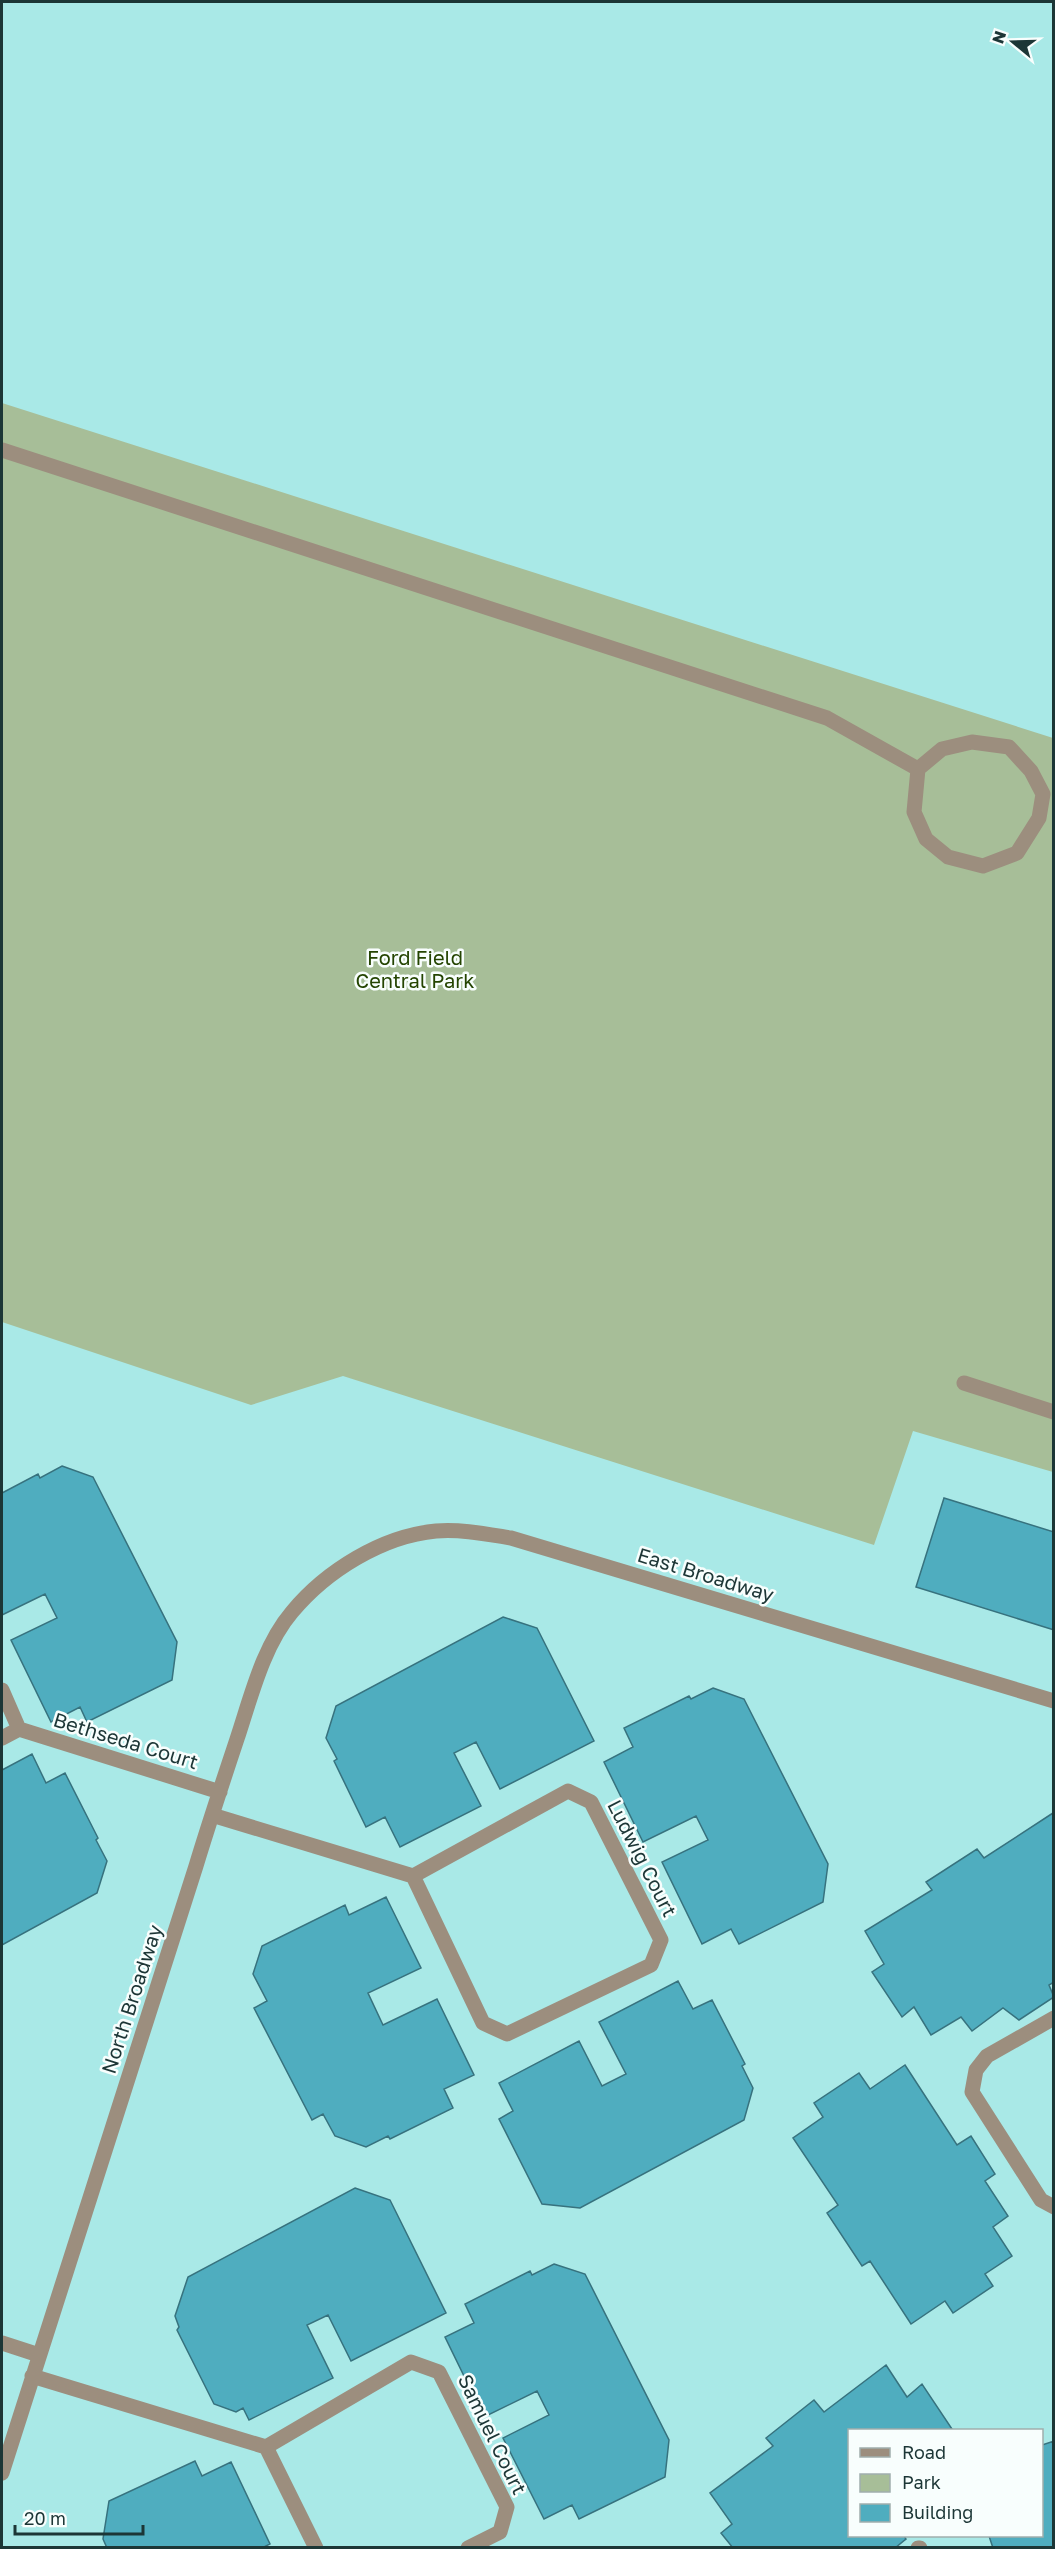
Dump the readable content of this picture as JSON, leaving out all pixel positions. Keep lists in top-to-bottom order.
{
  "streets": {
    "street": [
      "East Broadway",
      "Bethseda Court",
      "Ludwig Court",
      "North Broadway",
      "Samuel Court"
    ]
  },
  "crossings": [
    ["East Broadway", "North Broadway"],
    ["Bethseda Court", "North Broadway"]
  ],
  "parks": ["Ford Field Central Park"],
  "legend": ["Road", "Park", "Building"],
  "scale_bar": "20 m",
  "north": "left"
}
